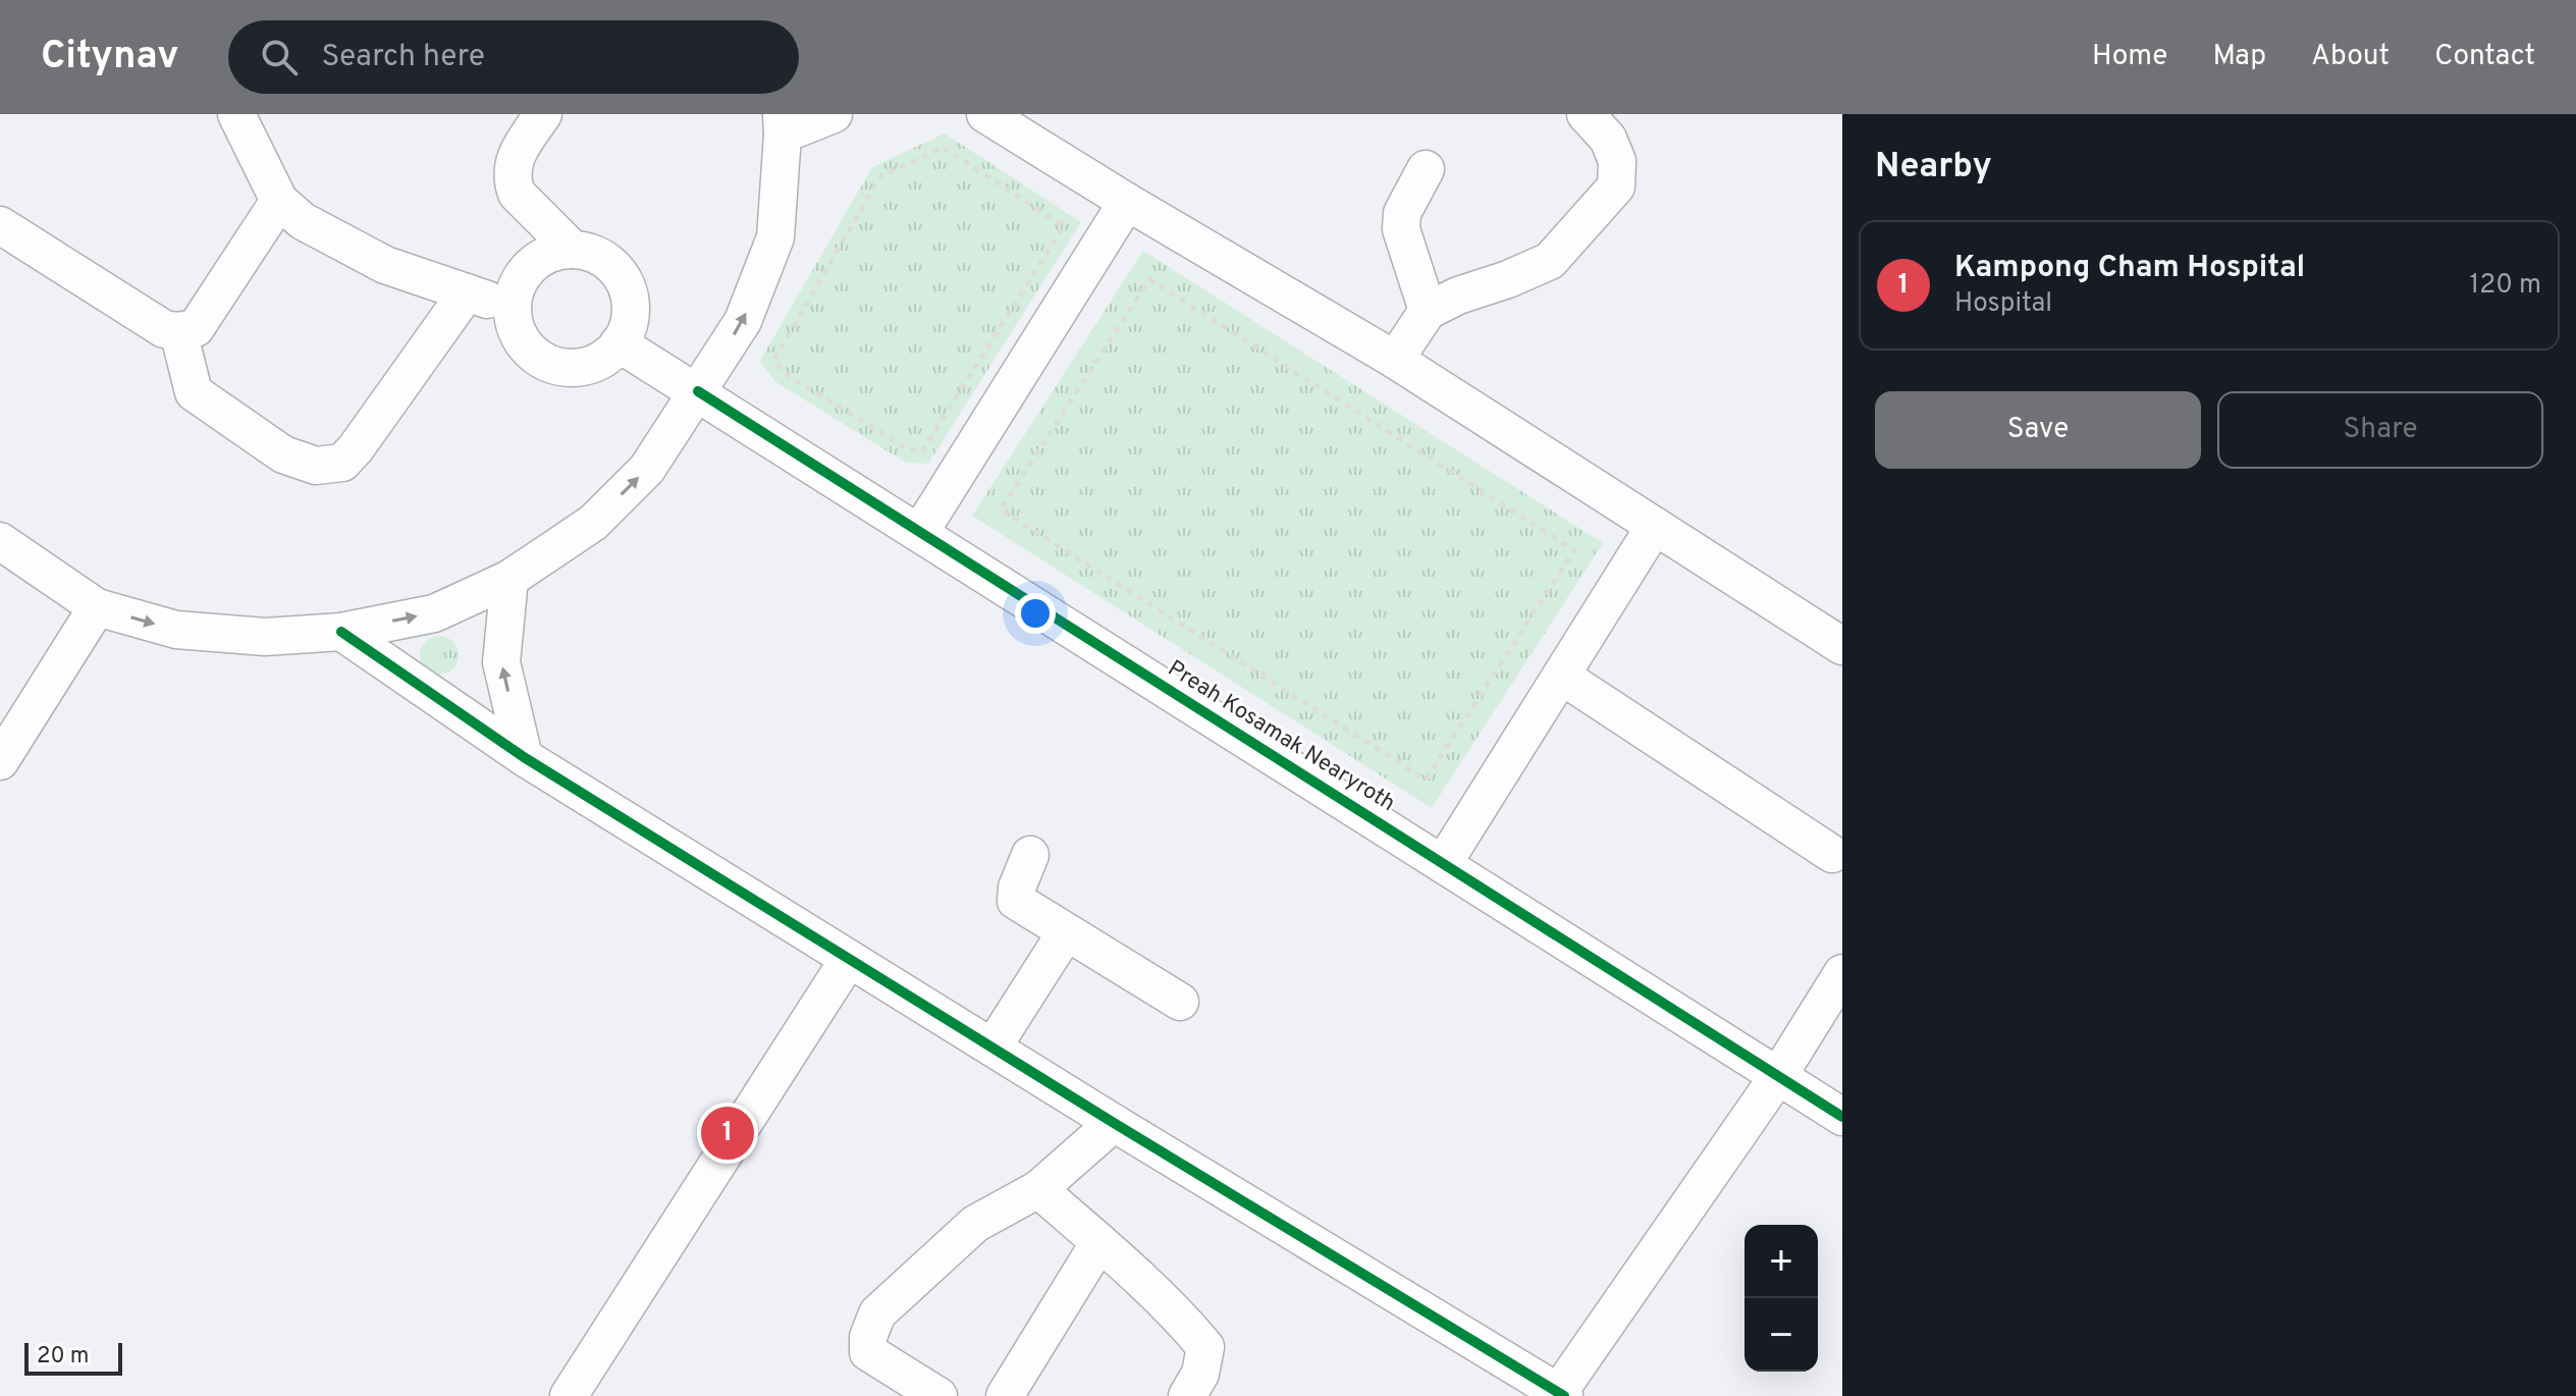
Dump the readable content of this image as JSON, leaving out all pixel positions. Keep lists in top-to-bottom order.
{
  "streets": {
    "street": ["Preah Kosamak Nearyroth"]
  },
  "scale_bar": "20 m",
  "page": {
    "header": "Citynav",
    "search": "Search here",
    "nav": [
      "Home",
      "Map",
      "About",
      "Contact"
    ],
    "heading": "Nearby",
    "list": [
      {
        "mark": "1",
        "name": "Kampong Cham Hospital",
        "note": "Hospital",
        "value": "120 m"
      }
    ],
    "buttons": ["Save", "Share"],
    "pins": "1",
    "map_buttons": ["+", "−"],
    "scale": "20 m"
  }
}
